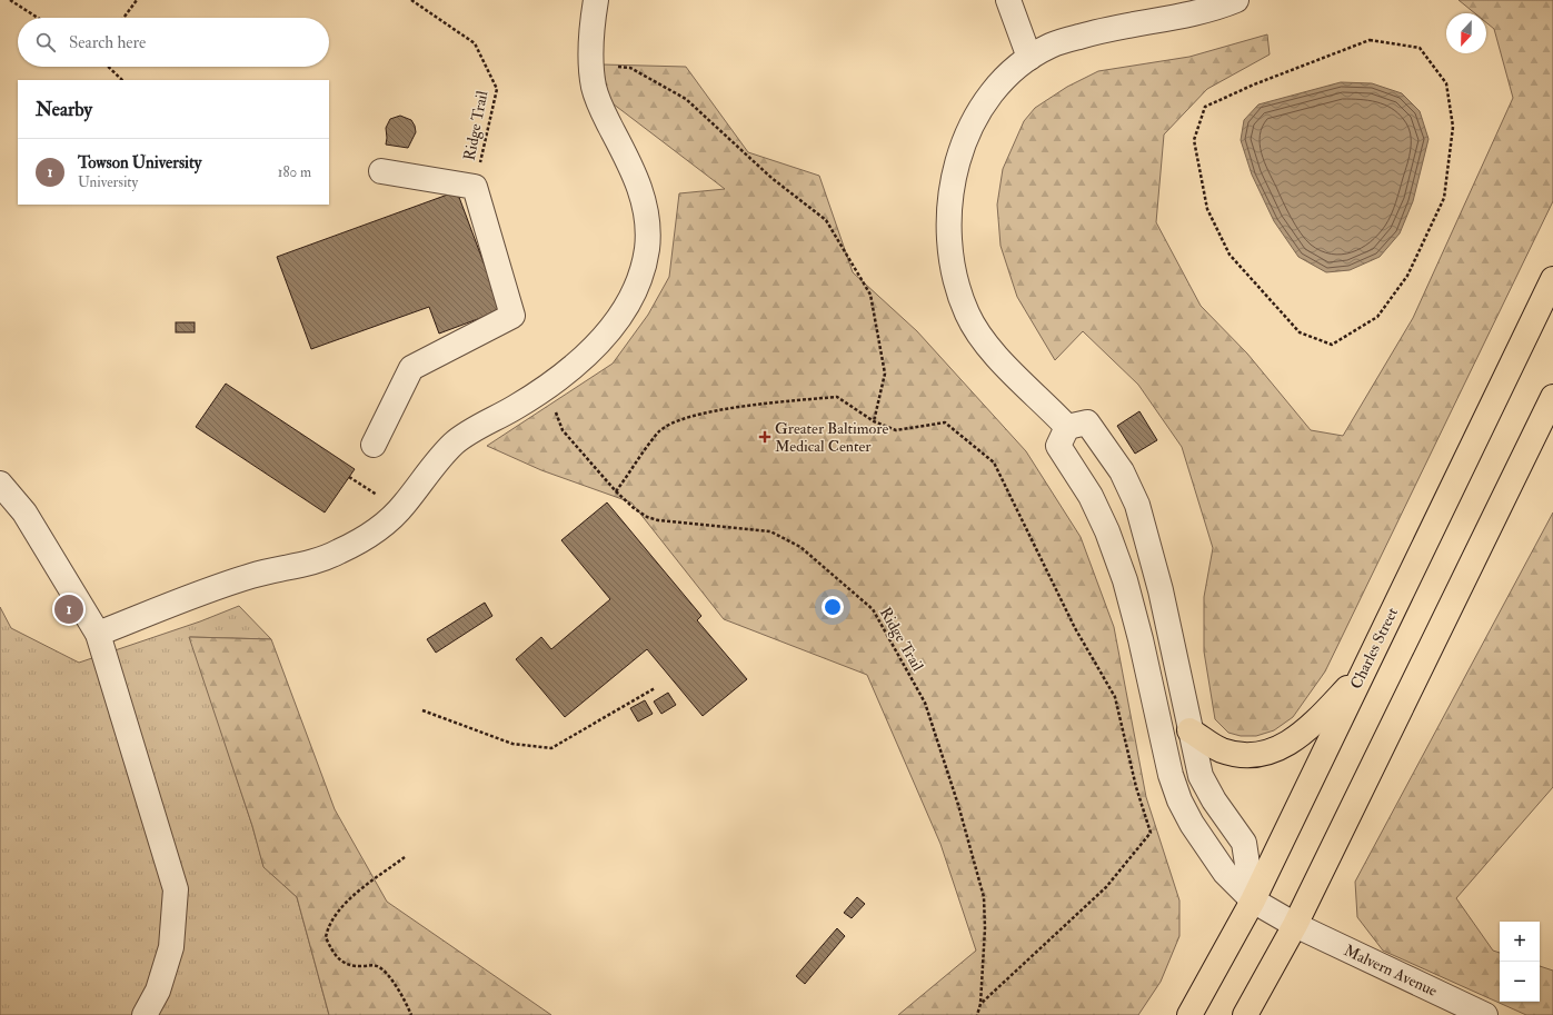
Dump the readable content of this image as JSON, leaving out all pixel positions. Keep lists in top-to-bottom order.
{
  "streets": {
    "main road": ["Charles Street"],
    "street": ["Malvern Avenue"],
    "path": ["Ridge Trail"]
  },
  "crossings": [
    ["Charles Street", "Malvern Avenue"]
  ],
  "places": {
    "health": ["Greater Baltimore Medical Center"]
  },
  "north": "bottom",
  "page": {
    "search": "Search here",
    "heading": "Nearby",
    "list": [
      {
        "mark": "1",
        "name": "Towson University",
        "note": "University",
        "value": "180 m"
      }
    ],
    "pins": "1",
    "map_buttons": ["+", "−"]
  }
}
